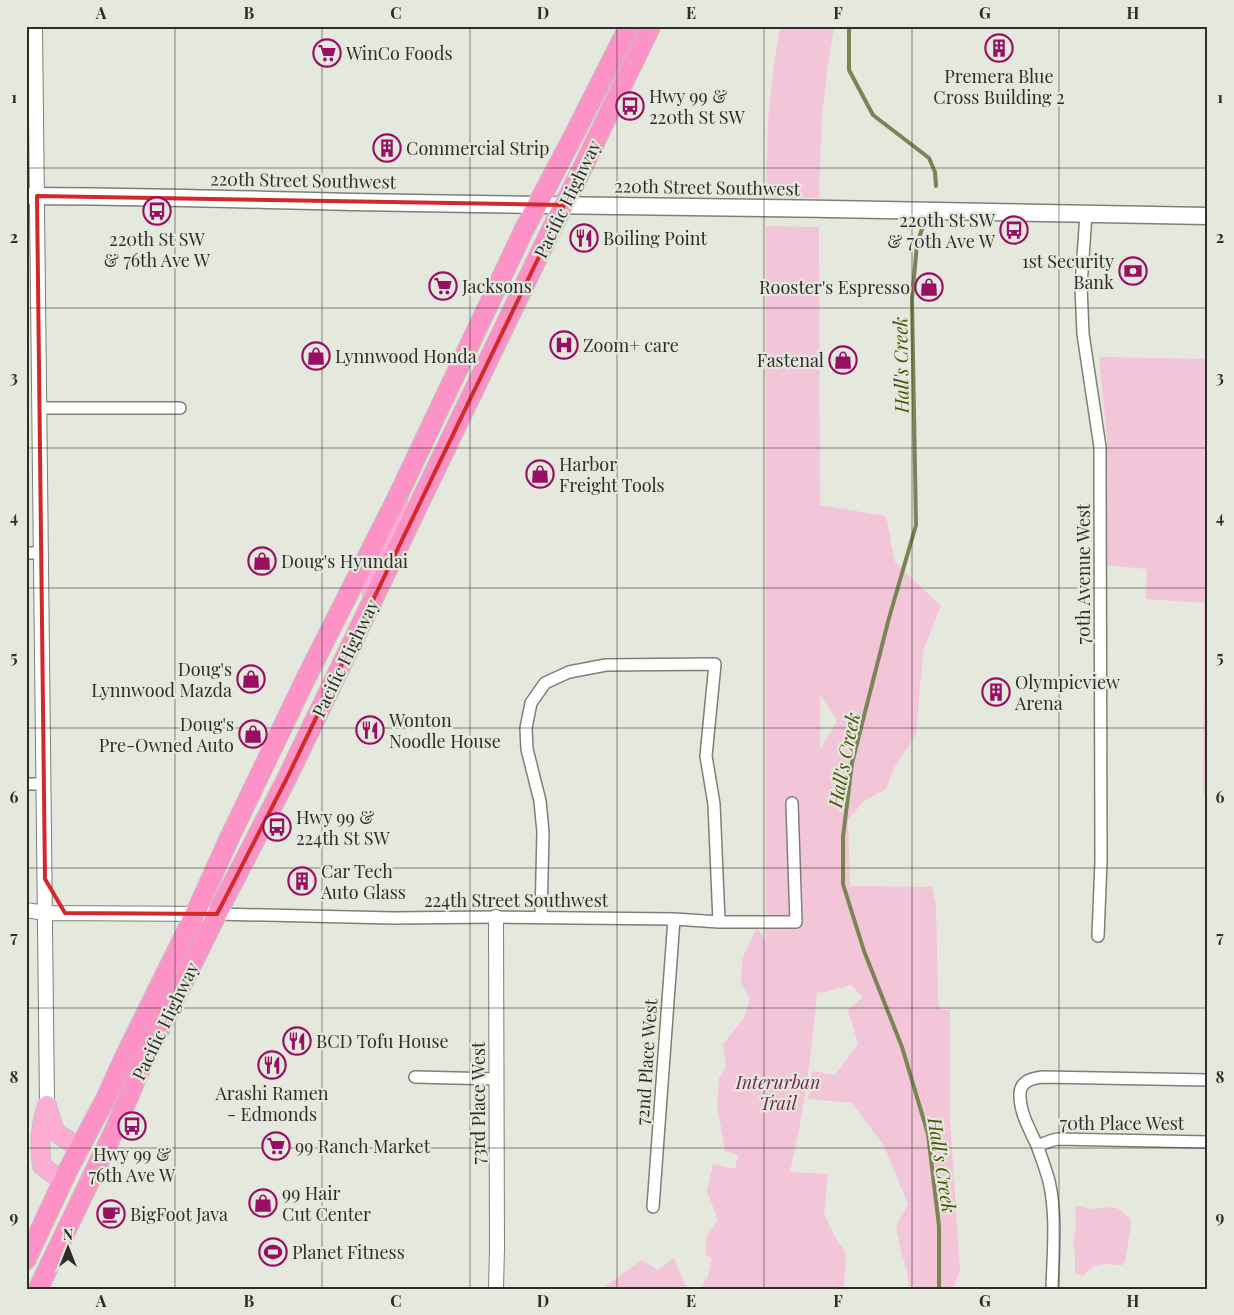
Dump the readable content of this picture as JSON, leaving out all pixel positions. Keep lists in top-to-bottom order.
{
  "streets": {
    "highway": ["Pacific Highway"],
    "main road": ["220th Street Southwest"],
    "street": [
      "70th Avenue West",
      "224th Street Southwest",
      "72nd Place West",
      "73rd Place West",
      "70th Place West"
    ]
  },
  "crossings": [
    ["220th Street Southwest", "Pacific Highway"],
    ["220th Street Southwest", "70th Avenue West"],
    ["Pacific Highway", "224th Street Southwest"],
    ["224th Street Southwest", "72nd Place West"],
    ["224th Street Southwest", "73rd Place West"]
  ],
  "water": ["Hall's Creek"],
  "parks": ["Interurban Trail"],
  "places": {
    "building": [
      "Premera Blue Cross Building 2",
      "Commercial Strip",
      "Olympicview Arena",
      "Car Tech Auto Glass"
    ],
    "supermarket": ["WinCo Foods", "Jacksons", "99 Ranch Market"],
    "bus stop": [
      "Hwy 99 & 220th St SW",
      "220th St SW & 76th Ave W",
      "220th St SW & 70th Ave W",
      "Hwy 99 & 224th St SW",
      "Hwy 99 & 76th Ave W"
    ],
    "restaurant": [
      "Boiling Point",
      "Wonton Noodle House",
      "BCD Tofu House",
      "Arashi Ramen - Edmonds"
    ],
    "bank": ["1st Security Bank"],
    "shop": [
      "Rooster's Espresso",
      "Lynnwood Honda",
      "Fastenal",
      "Harbor Freight Tools",
      "Doug's Hyundai",
      "Doug's Lynnwood Mazda",
      "Doug's Pre-Owned Auto",
      "99 Hair Cut Center"
    ],
    "hospital": ["Zoom+ care"],
    "cafe": ["BigFoot Java"],
    "sports": ["Planet Fitness"]
  },
  "north": "top",
  "grid": {
    "columns": [
      "A",
      "B",
      "C",
      "D",
      "E",
      "F",
      "G",
      "H"
    ],
    "rows": [
      "1",
      "2",
      "3",
      "4",
      "5",
      "6",
      "7",
      "8",
      "9"
    ]
  }
}
